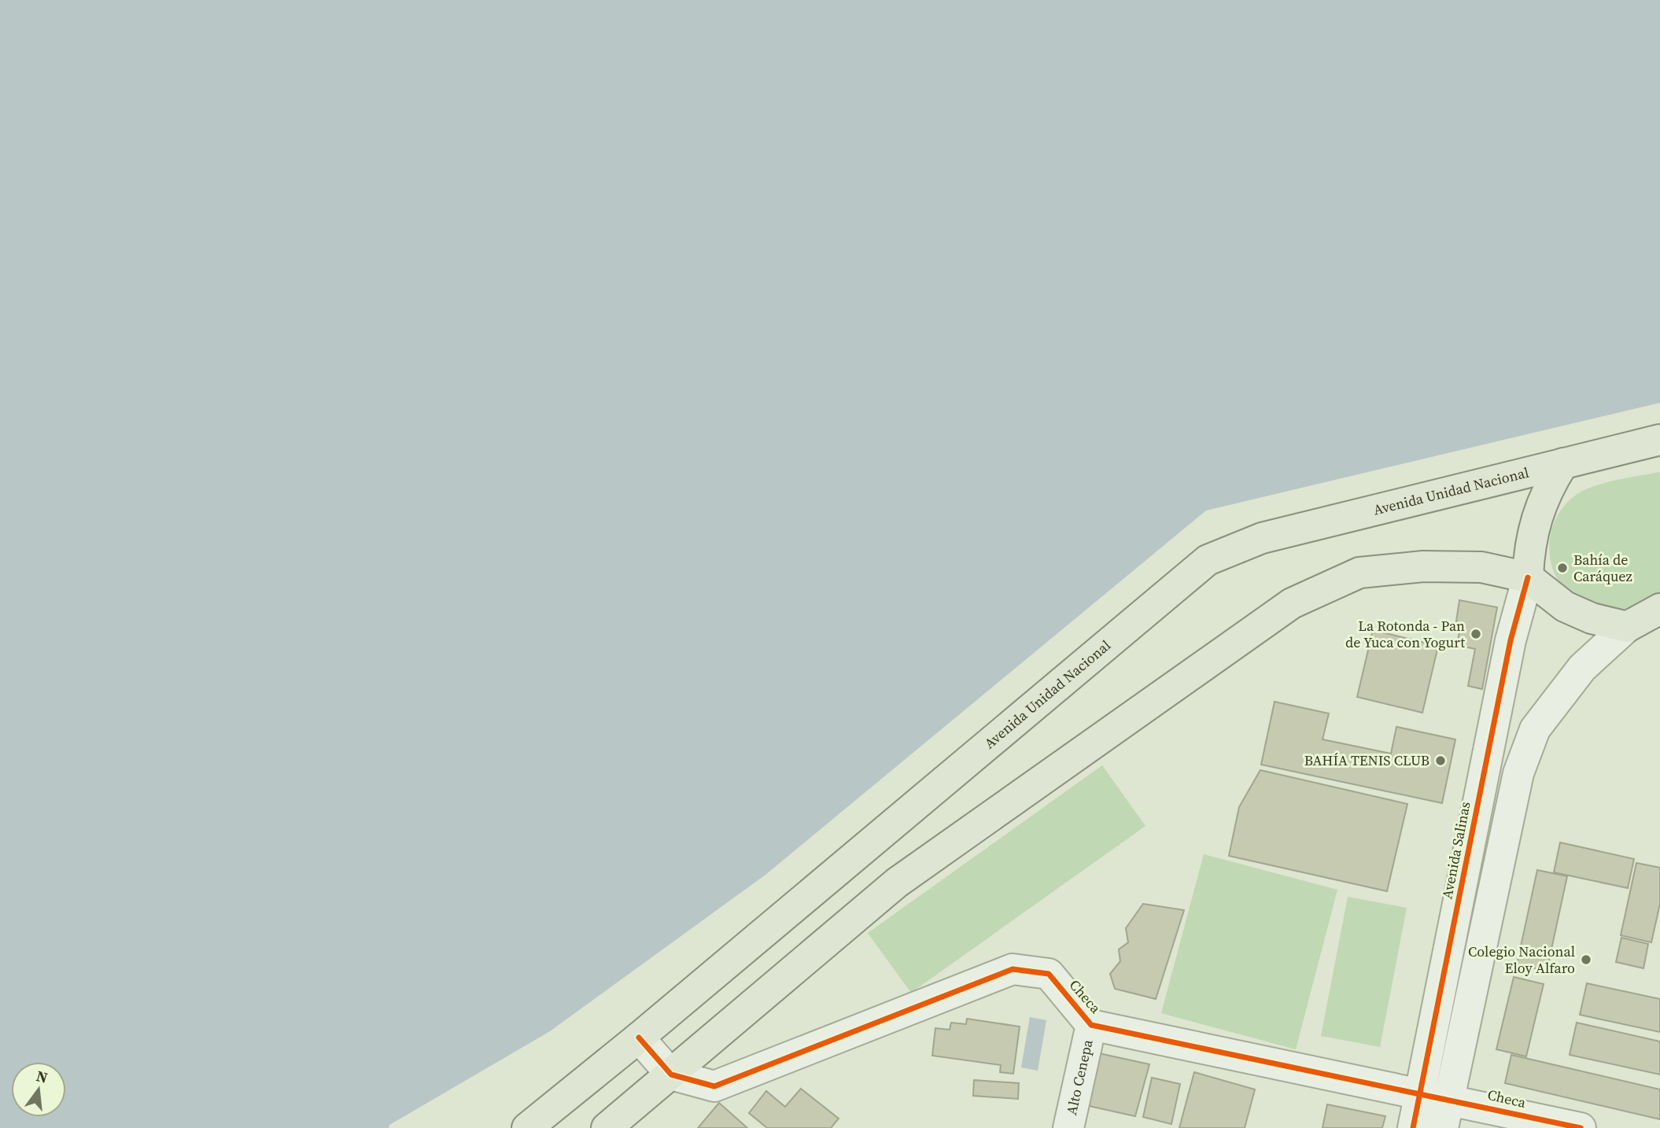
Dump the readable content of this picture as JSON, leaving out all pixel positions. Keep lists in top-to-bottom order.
{
  "streets": {
    "main road": ["Avenida Unidad Nacional"],
    "street": ["Avenida Salinas", "Checa", "Alto Cenepa"]
  },
  "crossings": [
    ["Avenida Salinas", "Checa"],
    ["Checa", "Alto Cenepa"]
  ],
  "places": [
    "Bahía de Caráquez",
    "La Rotonda - Pan de Yuca con Yogurt",
    "BAHÍA TENIS CLUB",
    "Colegio Nacional Eloy Alfaro"
  ],
  "north": "top"
}
